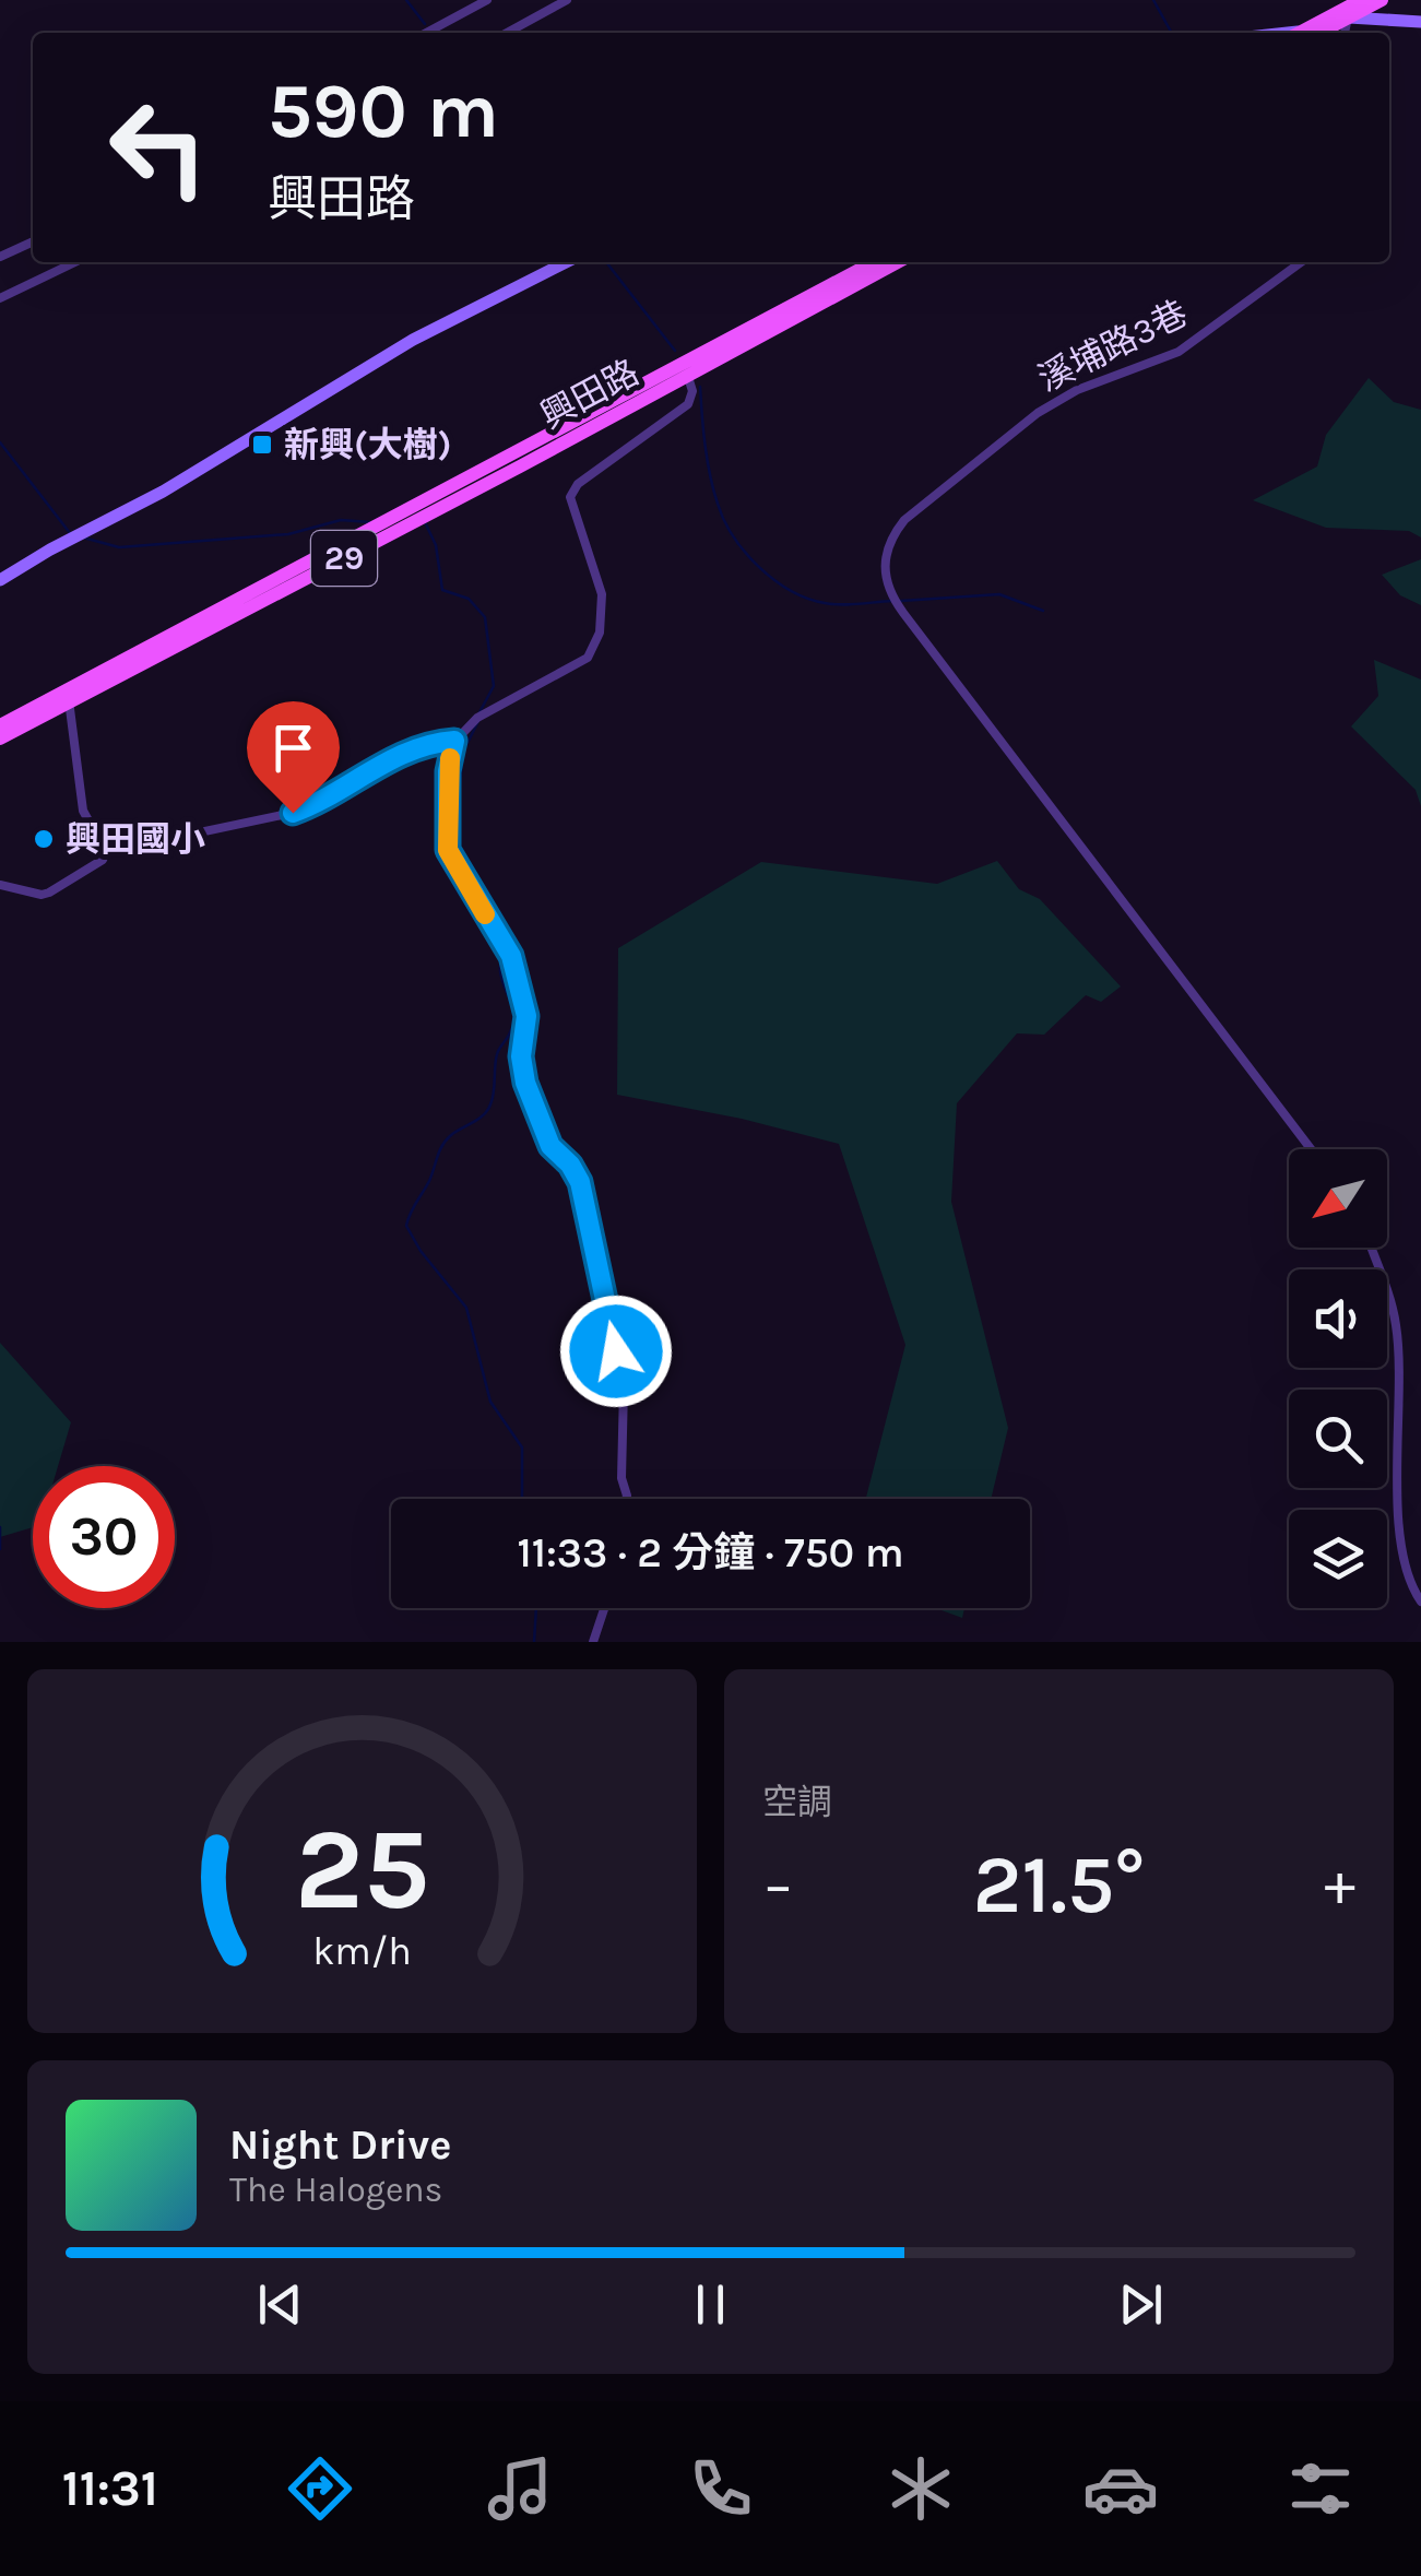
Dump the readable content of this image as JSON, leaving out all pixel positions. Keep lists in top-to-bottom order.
{
  "streets": {
    "main road": ["興田路", "29"],
    "street": ["溪埔路3巷"]
  },
  "crossings": [
    ["興田路", "29"]
  ],
  "places": {
    "transit": ["新興(大樹)"],
    "other": ["興田國小"]
  },
  "north": "bottom left",
  "page": {
    "turn": ["590 m", "興田路"],
    "limit": "30",
    "trip": "11:33 · 2 分鐘 · 750 m",
    "tile": "空調",
    "heat": ["−", "21.5°", "+"],
    "song": ["Night Drive", "The Halogens"],
    "tabs": "11:31",
    "gauge": ["25", "km/h"]
  }
}
